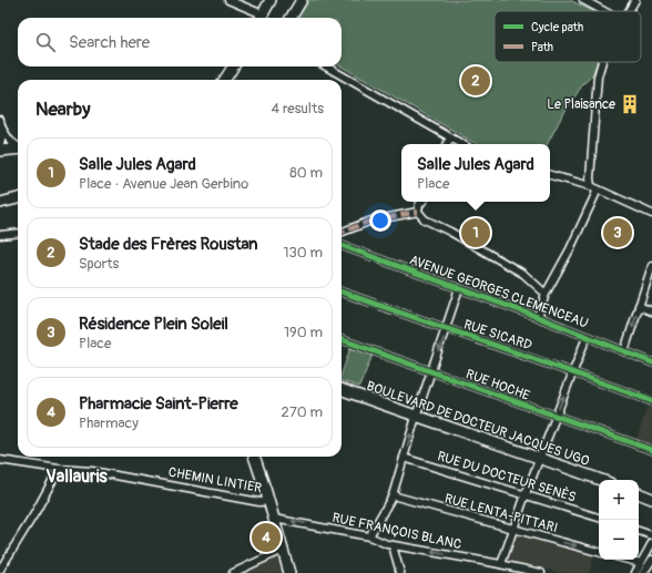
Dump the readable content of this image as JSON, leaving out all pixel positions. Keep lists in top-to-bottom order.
{
  "streets": {
    "main road": ["BOULEVARD DE DOCTEUR JACQUES UGO"],
    "street": [
      "AVENUE GEORGES CLEMENCEAU",
      "RUE SICARD",
      "RUE HOCHE",
      "RUE DU DOCTEUR SENÈS",
      "CHEMIN LINTIER",
      "RUE LENTA-PITTARI",
      "RUE FRANÇOIS BLANC"
    ]
  },
  "one_way": ["RUE LENTA-PITTARI", "RUE FRANÇOIS BLANC"],
  "districts": ["Vallauris"],
  "places": {
    "building": ["Le Plaisance"]
  },
  "legend": ["Cycle path", "Path"],
  "page": {
    "search": "Search here",
    "pins": [
      "2",
      "1",
      "3",
      "4"
    ],
    "heading": ["Nearby", "4 results"],
    "list": [
      {
        "mark": "1",
        "name": "Salle Jules Agard",
        "note": "Place · Avenue Jean Gerbino",
        "value": "80 m"
      },
      {
        "mark": "2",
        "name": "Stade des Frères Roustan",
        "note": "Sports",
        "value": "130 m"
      },
      {
        "mark": "3",
        "name": "Résidence Plein Soleil",
        "note": "Place",
        "value": "190 m"
      },
      {
        "mark": "4",
        "name": "Pharmacie Saint-Pierre",
        "note": "Pharmacy",
        "value": "270 m"
      }
    ],
    "popup": ["Salle Jules Agard", "Place"],
    "map_buttons": ["+", "−"]
  }
}
